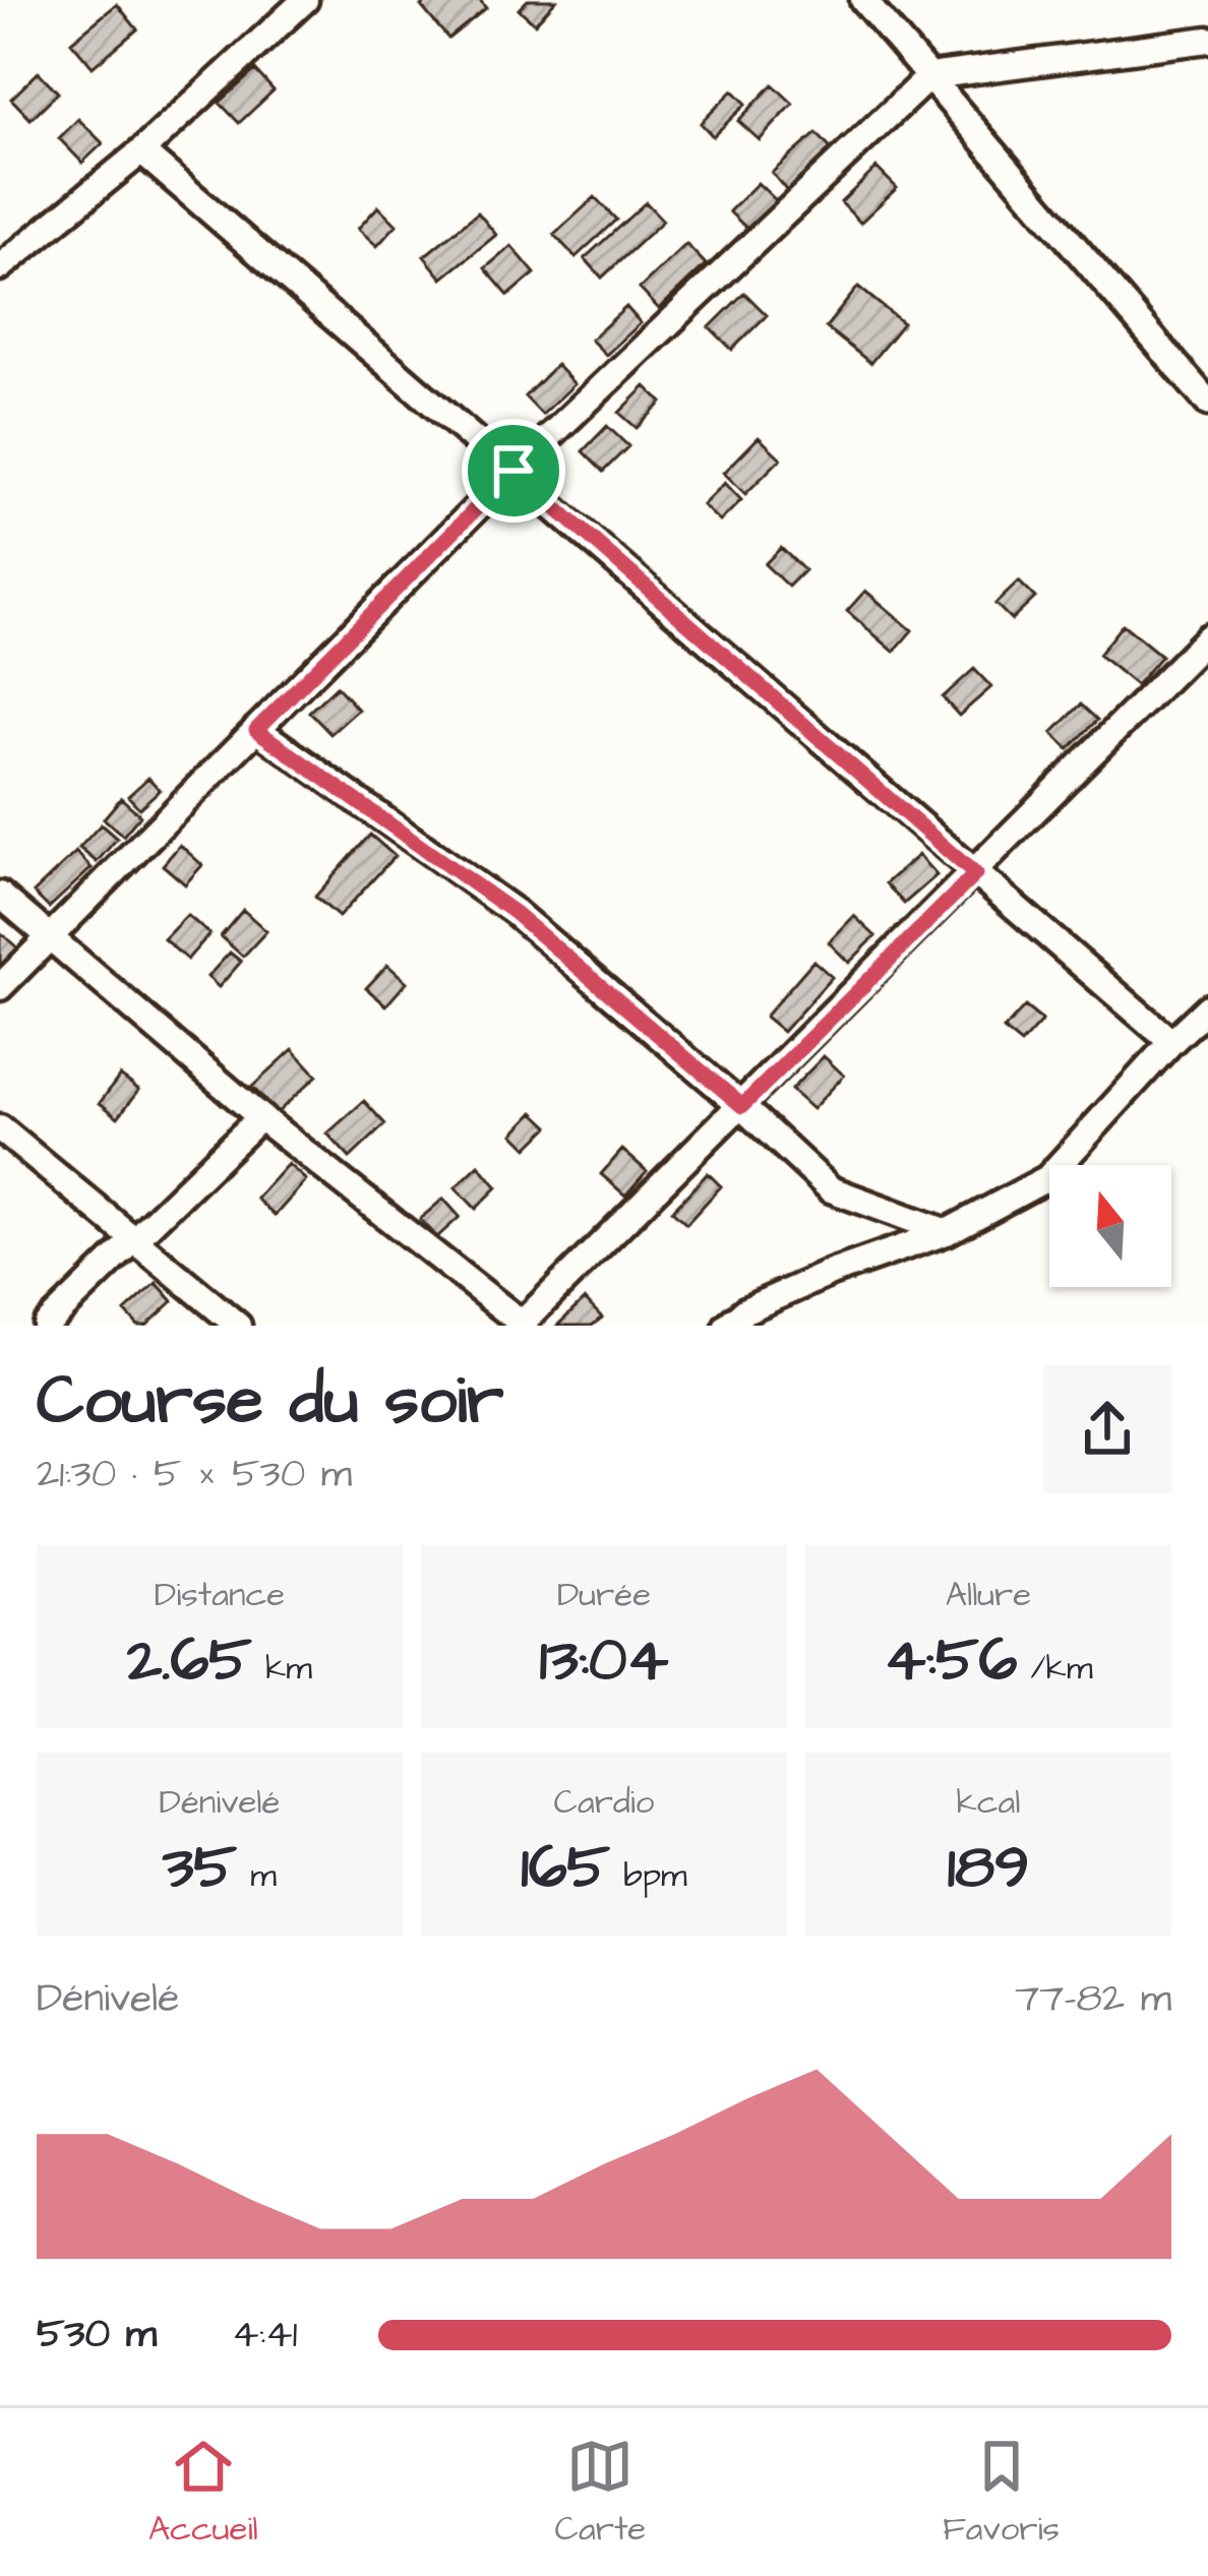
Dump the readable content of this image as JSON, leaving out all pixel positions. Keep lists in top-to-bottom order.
{
  "north": "top",
  "page": {
    "heading": ["Course du soir", "21:30 · 5 × 530 m"],
    "stats": [
      ["Distance", "2.65 km"],
      ["Durée", "13:04"],
      ["Allure", "4:56 /km"],
      ["Dénivelé", "35 m"],
      ["Cardio", "165 bpm"],
      ["kcal", "189"]
    ],
    "chart": ["Dénivelé", "77–82 m"],
    "list": [
      {
        "name": "530 m",
        "note": "4:41"
      }
    ],
    "tabs": ["Accueil", "Carte", "Favoris"]
  }
}
